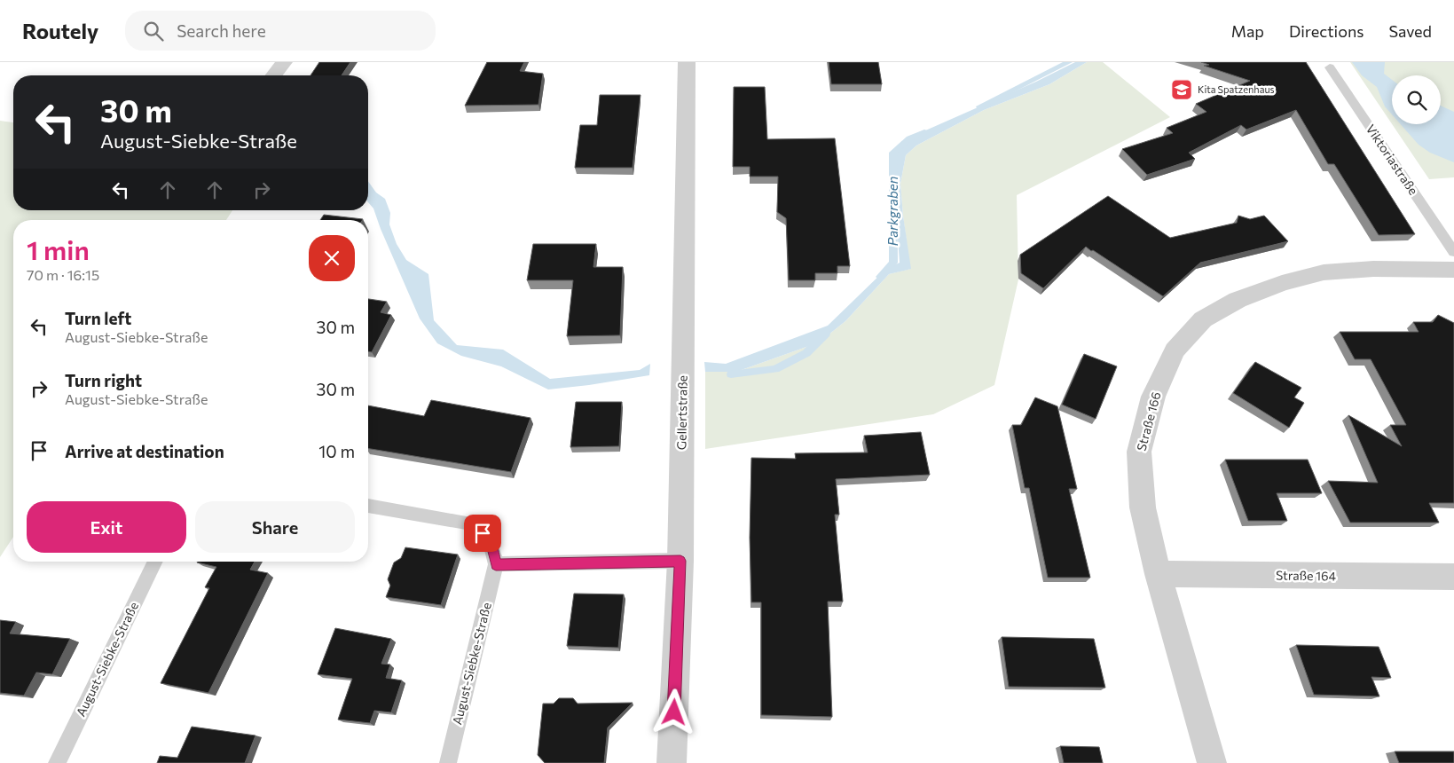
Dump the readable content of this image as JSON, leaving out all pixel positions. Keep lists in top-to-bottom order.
{
  "streets": {
    "street": ["Gellertstraße", "Straße 166", "Straße 164"],
    "lane": ["Viktoriastraße", "August-Siebke-Straße"]
  },
  "crossings": [
    ["Straße 166", "Straße 164"]
  ],
  "water": ["Parkgraben"],
  "places": {
    "school or university": ["Kita Spatzenhaus"]
  },
  "page": {
    "header": "Routely",
    "search": "Search here",
    "nav": ["Map", "Directions", "Saved"],
    "turn": ["30 m", "August-Siebke-Straße"],
    "heading": ["1 min", "70 m · 16:15"],
    "list": [
      {
        "name": "Turn left",
        "note": "August-Siebke-Straße",
        "value": "30 m"
      },
      {
        "name": "Turn right",
        "note": "August-Siebke-Straße",
        "value": "30 m"
      },
      {
        "name": "Arrive at destination",
        "value": "10 m"
      }
    ],
    "buttons": ["Exit", "Share"]
  }
}
